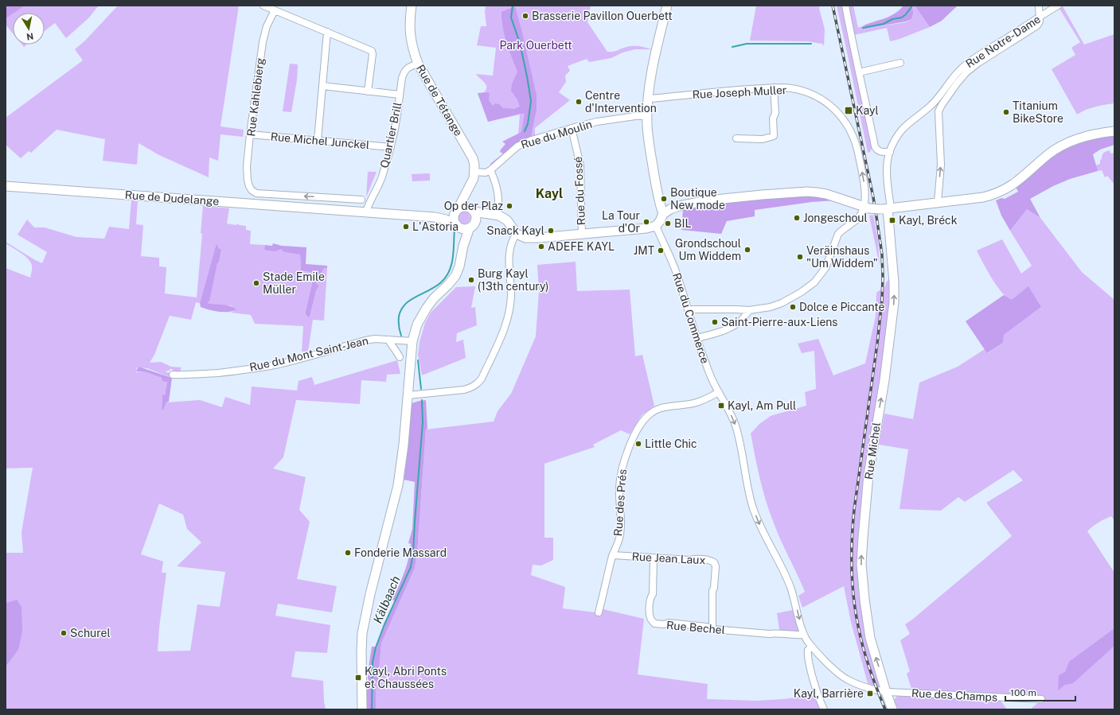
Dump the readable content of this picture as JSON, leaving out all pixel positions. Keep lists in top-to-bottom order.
{
  "streets": {
    "main road": ["Rue de Tétange", "Rue de Dudelange", "Rue Michel"],
    "street": [
      "Rue Notre-Dame",
      "Rue Joseph Muller",
      "Rue Kahlebierg",
      "Rue du Moulin",
      "Quartier Brill",
      "Rue Michel Junckel",
      "Rue du Fossé",
      "Rue du Commerce",
      "Rue du Mont Saint-Jean",
      "Rue des Prés",
      "Rue Jean Laux",
      "Rue Bechel",
      "Rue des Champs"
    ]
  },
  "crossings": [
    ["Rue Notre-Dame", "Rue Michel"],
    ["Rue Kahlebierg", "Rue Michel Junckel"],
    ["Rue de Tétange", "Quartier Brill"],
    ["Rue du Moulin", "Rue du Fossé"],
    ["Quartier Brill", "Rue Michel Junckel"],
    ["Quartier Brill", "Rue de Dudelange"],
    ["Rue du Commerce", "Rue des Prés"],
    ["Rue du Commerce", "Rue Bechel"],
    ["Rue du Commerce", "Rue des Champs"],
    ["Rue Michel", "Rue des Champs"],
    ["Rue des Prés", "Rue Jean Laux"],
    ["Rue Jean Laux", "Rue Bechel"],
    ["Rue Bechel", "Rue des Champs"]
  ],
  "one_way": ["Rue Joseph Muller", "Rue du Commerce", "Rue Michel"],
  "districts": ["Kayl"],
  "water": ["Kälbaach"],
  "parks": ["Park Ouerbett"],
  "places": {
    "other": [
      "Brasserie Pavillon Ouerbett",
      "Centre d'Intervention",
      "Titanium BikeStore",
      "Boutique New mode",
      "Op der Plaz",
      "Jongeschoul",
      "La Tour d'Or",
      "BIL",
      "L'Astoria",
      "Snack Kayl",
      "ADEFE KAYL",
      "Grondschoul Um Widdem",
      "JMT",
      "Veräinshaus \"Um Widdem\"",
      "Burg Kayl (13th century)",
      "Stade Emile Müller",
      "Dolce e Piccante",
      "Saint-Pierre-aux-Liens",
      "Little Chic",
      "Fonderie Massard",
      "Schurel"
    ],
    "transit": [
      "Kayl",
      "Kayl, Bréck",
      "Kayl, Am Pull",
      "Kayl, Abri Ponts et Chaussées",
      "Kayl, Barrière"
    ]
  },
  "scale_bar": "100 m",
  "north": "bottom"
}
